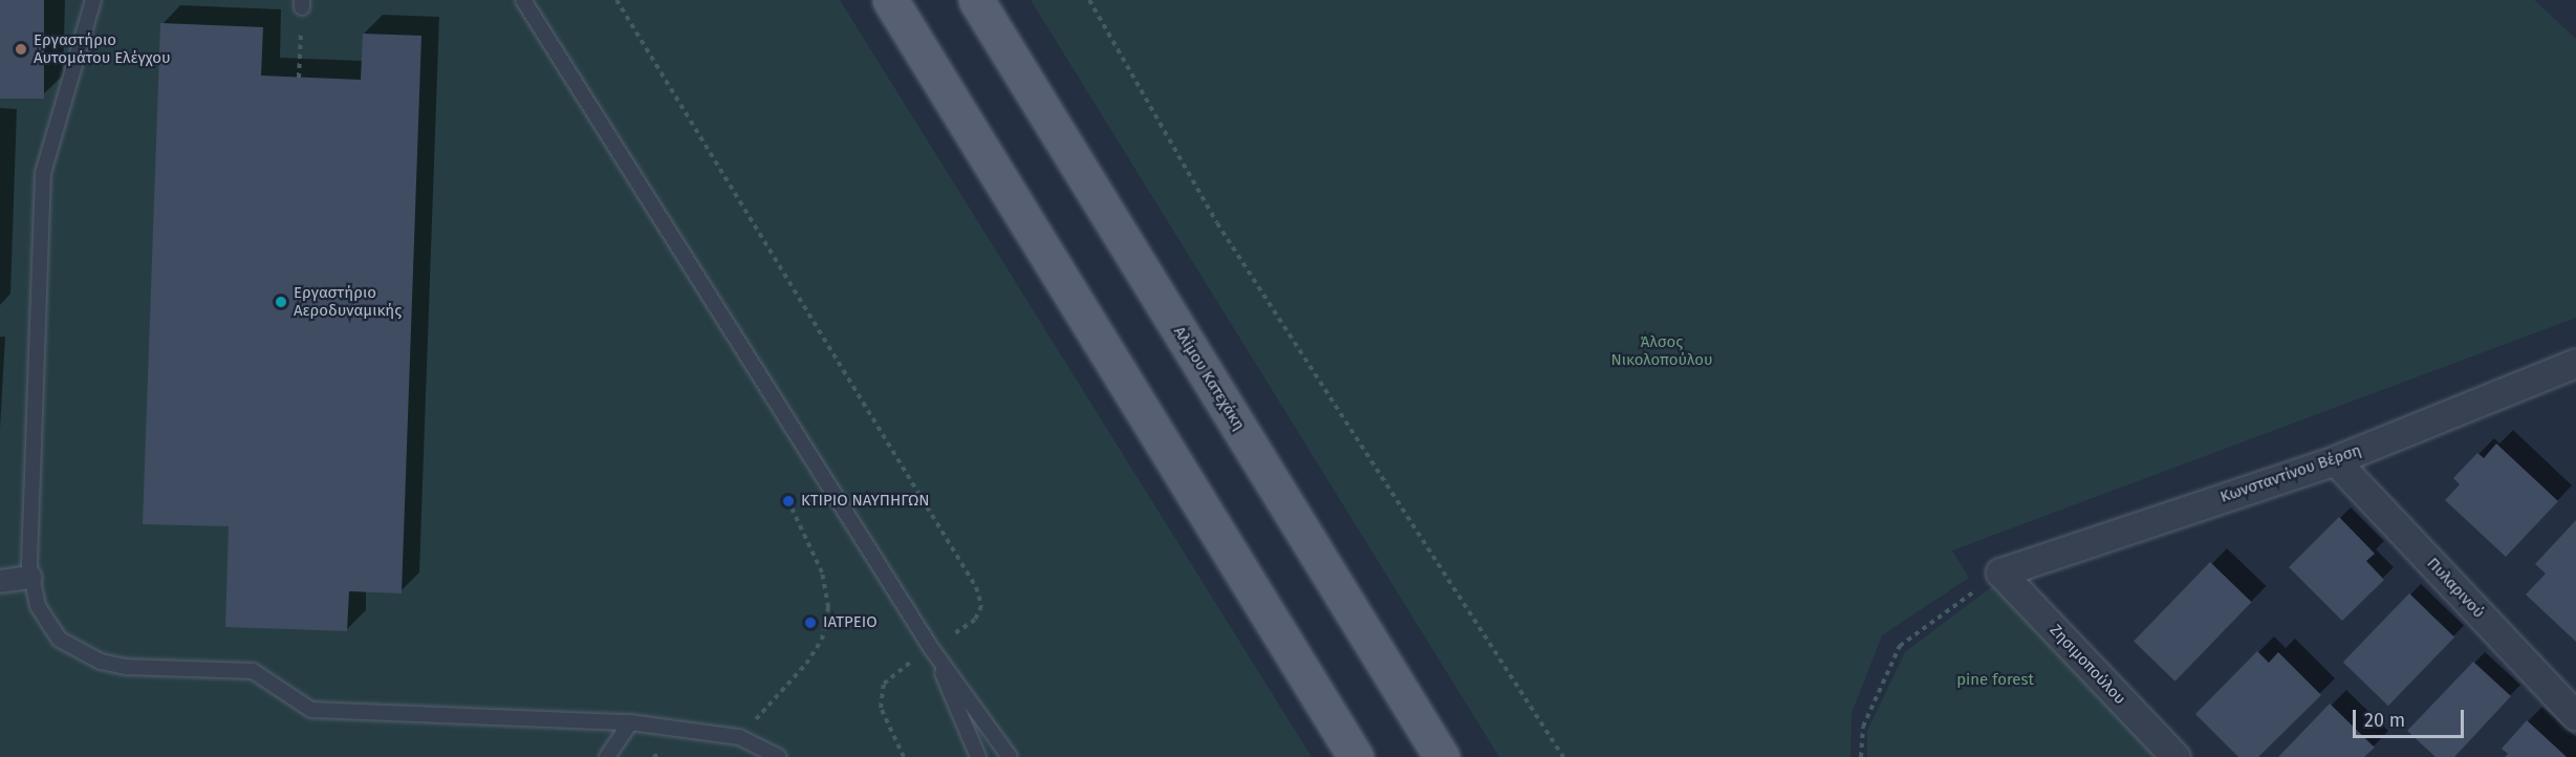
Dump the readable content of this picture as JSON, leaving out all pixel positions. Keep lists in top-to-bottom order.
{
  "streets": {
    "main road": ["Αλίμου Κατεχάκη"],
    "street": ["Κωνσταντίνου Βέρση", "Πυλαρινού", "Ζησιμοπούλου"]
  },
  "crossings": [
    ["Κωνσταντίνου Βέρση", "Πυλαρινού"],
    ["Κωνσταντίνου Βέρση", "Ζησιμοπούλου"]
  ],
  "parks": ["Άλσος Νικολοπούλου", "pine forest"],
  "places": [
    "Εργαστήριο Αυτομάτου Ελέγχου",
    "Εργαστήριο Αεροδυναμικής",
    "ΚΤΙΡΙΟ ΝΑΥΠΗΓΩΝ",
    "ΙΑΤΡΕΙΟ"
  ],
  "scale_bar": "20 m"
}
